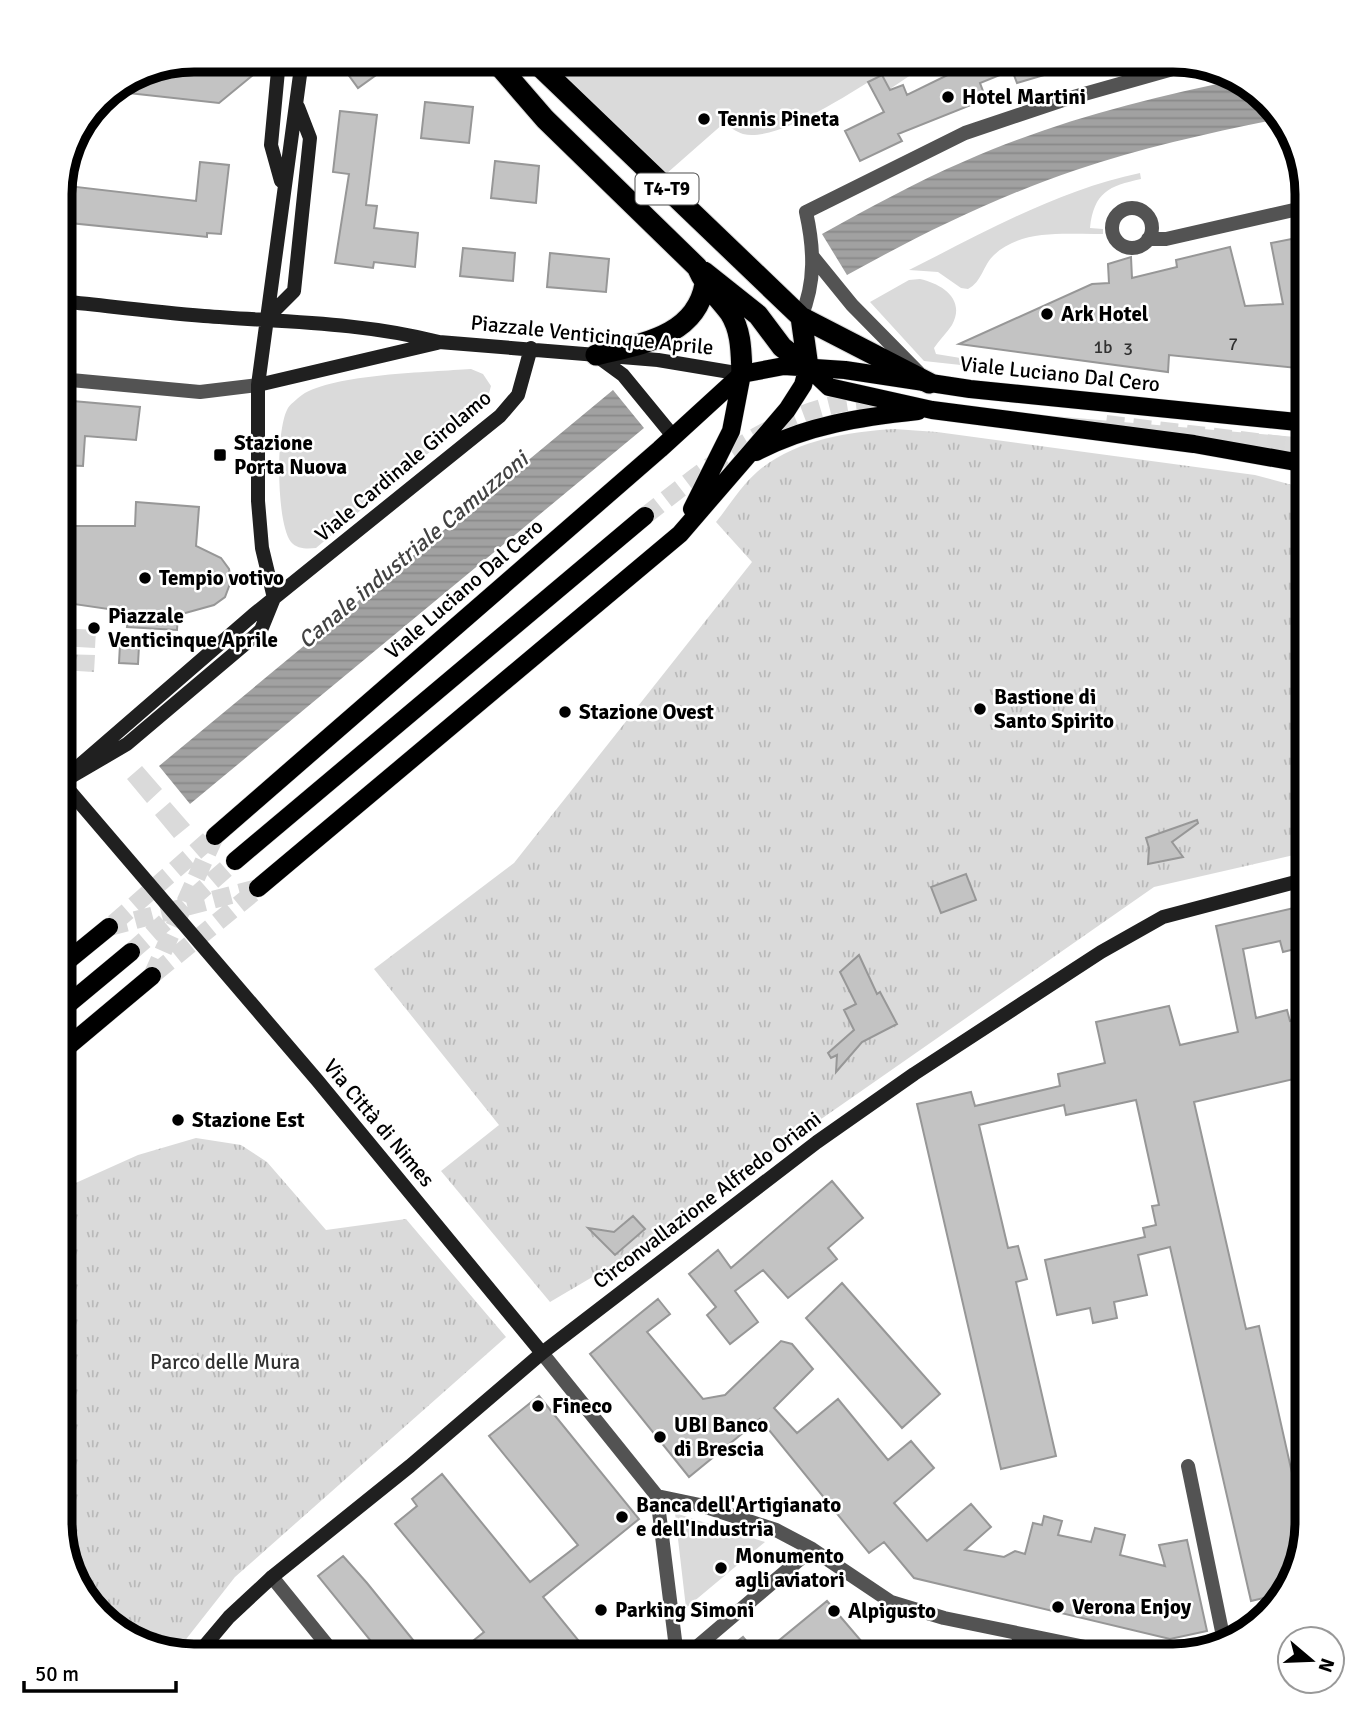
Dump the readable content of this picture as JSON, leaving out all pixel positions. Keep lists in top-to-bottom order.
{
  "streets": {
    "highway": ["T4-T9"],
    "main road": ["Viale Luciano Dal Cero"],
    "street": [
      "Piazzale Venticinque Aprile",
      "Viale Cardinale Girolamo",
      "Via Città di Nimes",
      "Circonvallazione Alfredo Oriani"
    ]
  },
  "crossings": [
    ["T4-T9", "Piazzale Venticinque Aprile"],
    ["T4-T9", "Viale Luciano Dal Cero"],
    ["Piazzale Venticinque Aprile", "Viale Luciano Dal Cero"],
    ["Piazzale Venticinque Aprile", "Viale Cardinale Girolamo"],
    ["Via Città di Nimes", "Circonvallazione Alfredo Oriani"]
  ],
  "water": ["Canale industriale Camuzzoni"],
  "parks": ["Parco delle Mura"],
  "places": {
    "other": [
      "Hotel Martini",
      "Tennis Pineta",
      "Ark Hotel",
      "Tempio votivo",
      "Piazzale Venticinque Aprile",
      "Bastione di Santo Spirito",
      "Stazione Ovest",
      "Stazione Est",
      "Fineco",
      "UBI Banco di Brescia",
      "Banca dell'Artigianato e dell'Industria",
      "Monumento agli aviatori",
      "Verona Enjoy",
      "Parking Simoni",
      "Alpigusto"
    ],
    "transit": ["Stazione Porta Nuova"]
  },
  "house_numbers": ["7", "1b", "3"],
  "scale_bar": "50 m",
  "north": "right"
}
